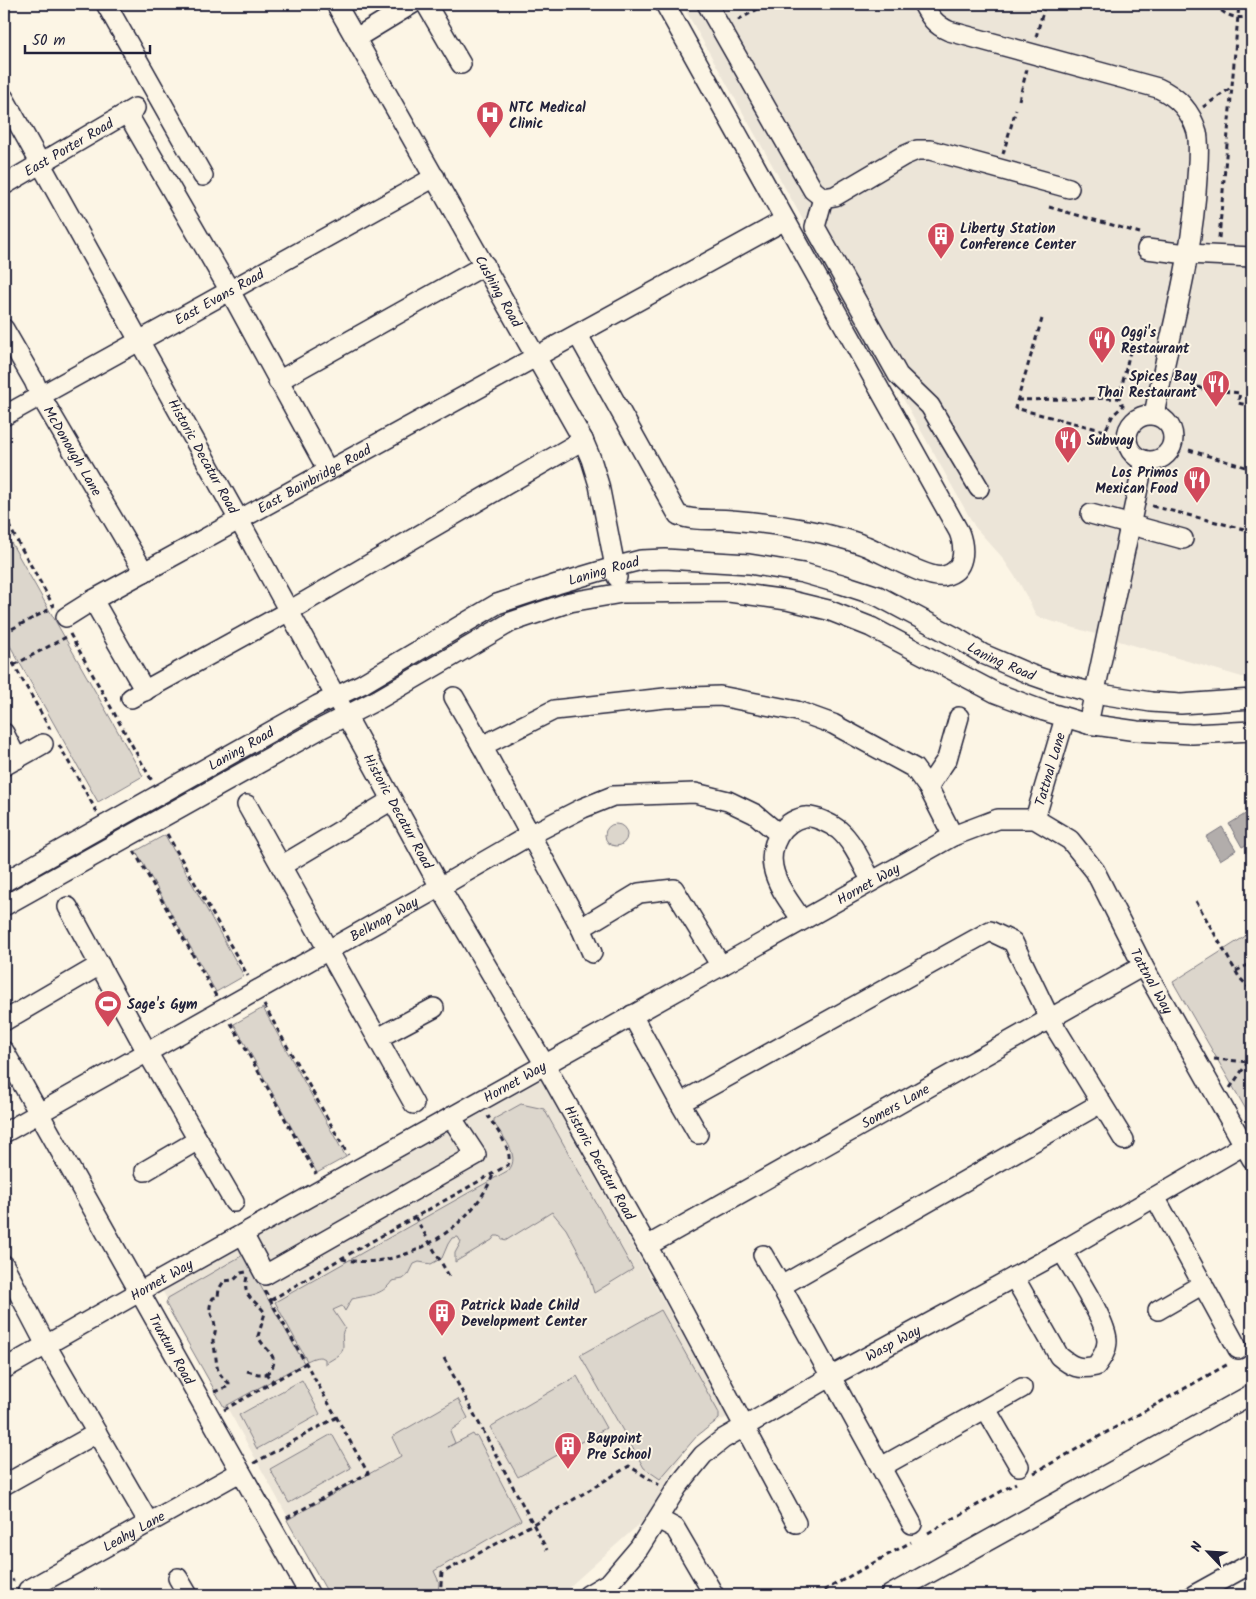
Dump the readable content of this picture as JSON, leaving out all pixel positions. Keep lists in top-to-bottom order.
{
  "streets": {
    "street": [
      "East Porter Road",
      "Cushing Road",
      "East Evans Road",
      "McDonough Lane",
      "Historic Decatur Road",
      "East Bainbridge Road",
      "Laning Road",
      "Tattnal Lane",
      "Hornet Way",
      "Belknap Way",
      "Tattnal Way",
      "Somers Lane",
      "Wasp Way",
      "Truxtun Road",
      "Leahy Lane"
    ]
  },
  "crossings": [
    ["East Porter Road", "East Evans Road"],
    ["East Porter Road", "Historic Decatur Road"],
    ["Cushing Road", "East Evans Road"],
    ["Cushing Road", "East Bainbridge Road"],
    ["Cushing Road", "Laning Road"],
    ["East Evans Road", "McDonough Lane"],
    ["East Evans Road", "Historic Decatur Road"],
    ["McDonough Lane", "East Bainbridge Road"],
    ["Historic Decatur Road", "East Bainbridge Road"],
    ["Historic Decatur Road", "Laning Road"],
    ["Historic Decatur Road", "Hornet Way"],
    ["Historic Decatur Road", "Belknap Way"],
    ["Historic Decatur Road", "Somers Lane"],
    ["Historic Decatur Road", "Wasp Way"],
    ["Laning Road", "Tattnal Lane"],
    ["Tattnal Lane", "Hornet Way"],
    ["Tattnal Lane", "Tattnal Way"],
    ["Hornet Way", "Belknap Way"],
    ["Hornet Way", "Tattnal Way"],
    ["Hornet Way", "Truxtun Road"],
    ["Belknap Way", "Truxtun Road"],
    ["Tattnal Way", "Somers Lane"],
    ["Tattnal Way", "Wasp Way"],
    ["Truxtun Road", "Leahy Lane"]
  ],
  "places": {
    "hospital": ["NTC Medical Clinic"],
    "building": ["Liberty Station Conference Center", "Patrick Wade Child Development Center", "Baypoint Pre School"],
    "restaurant": [
      "Oggi's Restaurant",
      "Spices Bay Thai Restaurant",
      "Subway",
      "Los Primos Mexican Food"
    ],
    "sports": ["Sage's Gym"]
  },
  "scale_bar": "50 m",
  "north": "top left"
}
